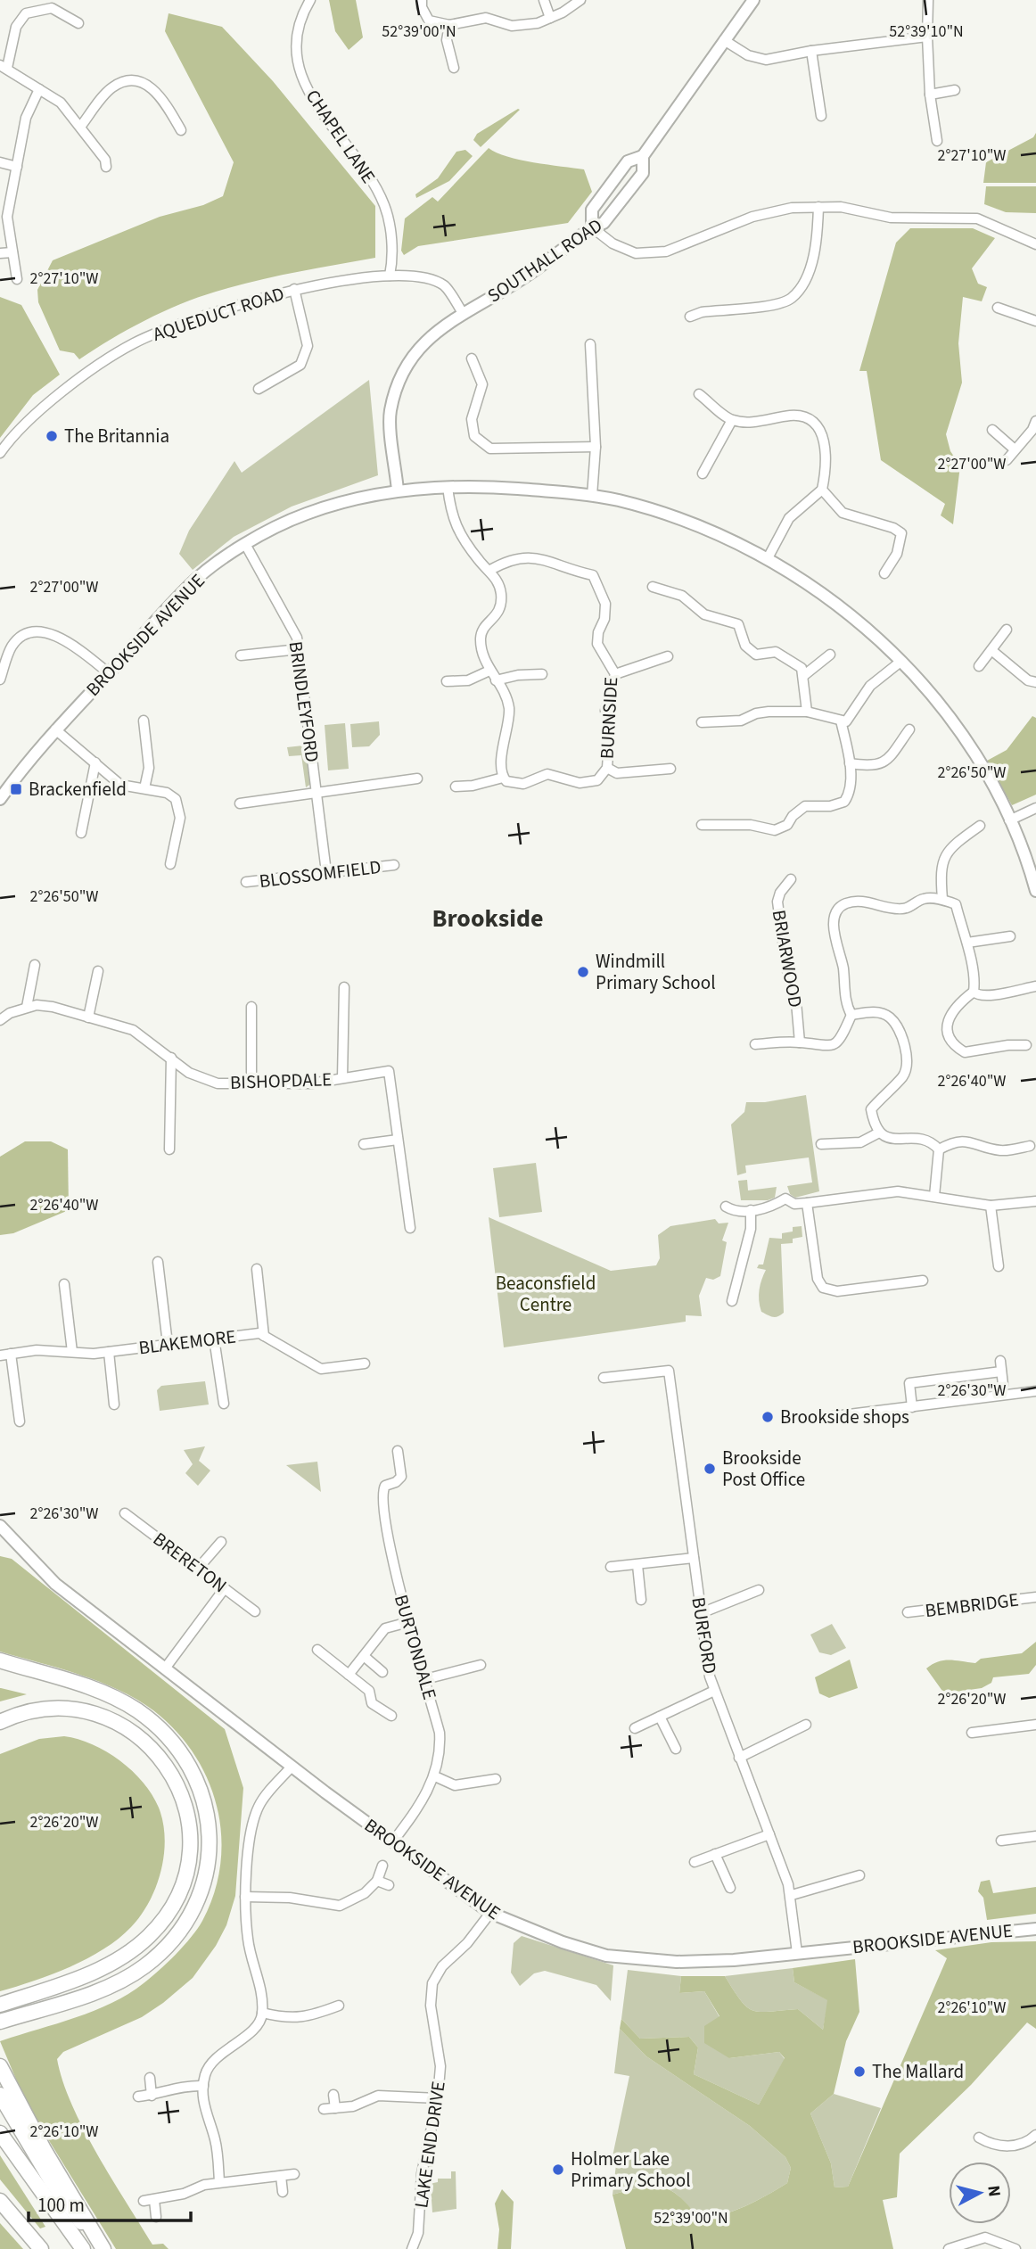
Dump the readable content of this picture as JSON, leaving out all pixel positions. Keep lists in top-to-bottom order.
{
  "streets": {
    "street": [
      "CHAPEL LANE",
      "SOUTHALL ROAD",
      "AQUEDUCT ROAD",
      "BROOKSIDE AVENUE",
      "BRINDLEYFORD",
      "BURNSIDE",
      "BLOSSOMFIELD",
      "BRIARWOOD",
      "BISHOPDALE",
      "BLAKEMORE",
      "BRERETON",
      "BEMBRIDGE",
      "BURFORD",
      "BURTONDALE",
      "LAKE END DRIVE"
    ]
  },
  "crossings": [
    ["CHAPEL LANE", "AQUEDUCT ROAD"],
    ["SOUTHALL ROAD", "AQUEDUCT ROAD"],
    ["SOUTHALL ROAD", "BROOKSIDE AVENUE"],
    ["BROOKSIDE AVENUE", "BRINDLEYFORD"],
    ["BROOKSIDE AVENUE", "BURFORD"],
    ["BROOKSIDE AVENUE", "BURTONDALE"],
    ["BROOKSIDE AVENUE", "LAKE END DRIVE"],
    ["BRINDLEYFORD", "BLOSSOMFIELD"]
  ],
  "districts": ["Brookside"],
  "parks": ["Beaconsfield Centre"],
  "places": {
    "other": [
      "The Britannia",
      "Windmill Primary School",
      "Brookside shops",
      "Brookside Post Office",
      "The Mallard",
      "Holmer Lake Primary School"
    ],
    "transit": ["Brackenfield"]
  },
  "scale_bar": "100 m",
  "north": "right",
  "coordinates": [
    "52°39'00\"N",
    "52°39'10\"N",
    "2°27'10\"W",
    "2°27'00\"W",
    "2°26'50\"W",
    "2°26'40\"W",
    "2°26'30\"W",
    "2°26'20\"W",
    "2°26'10\"W"
  ]
}
